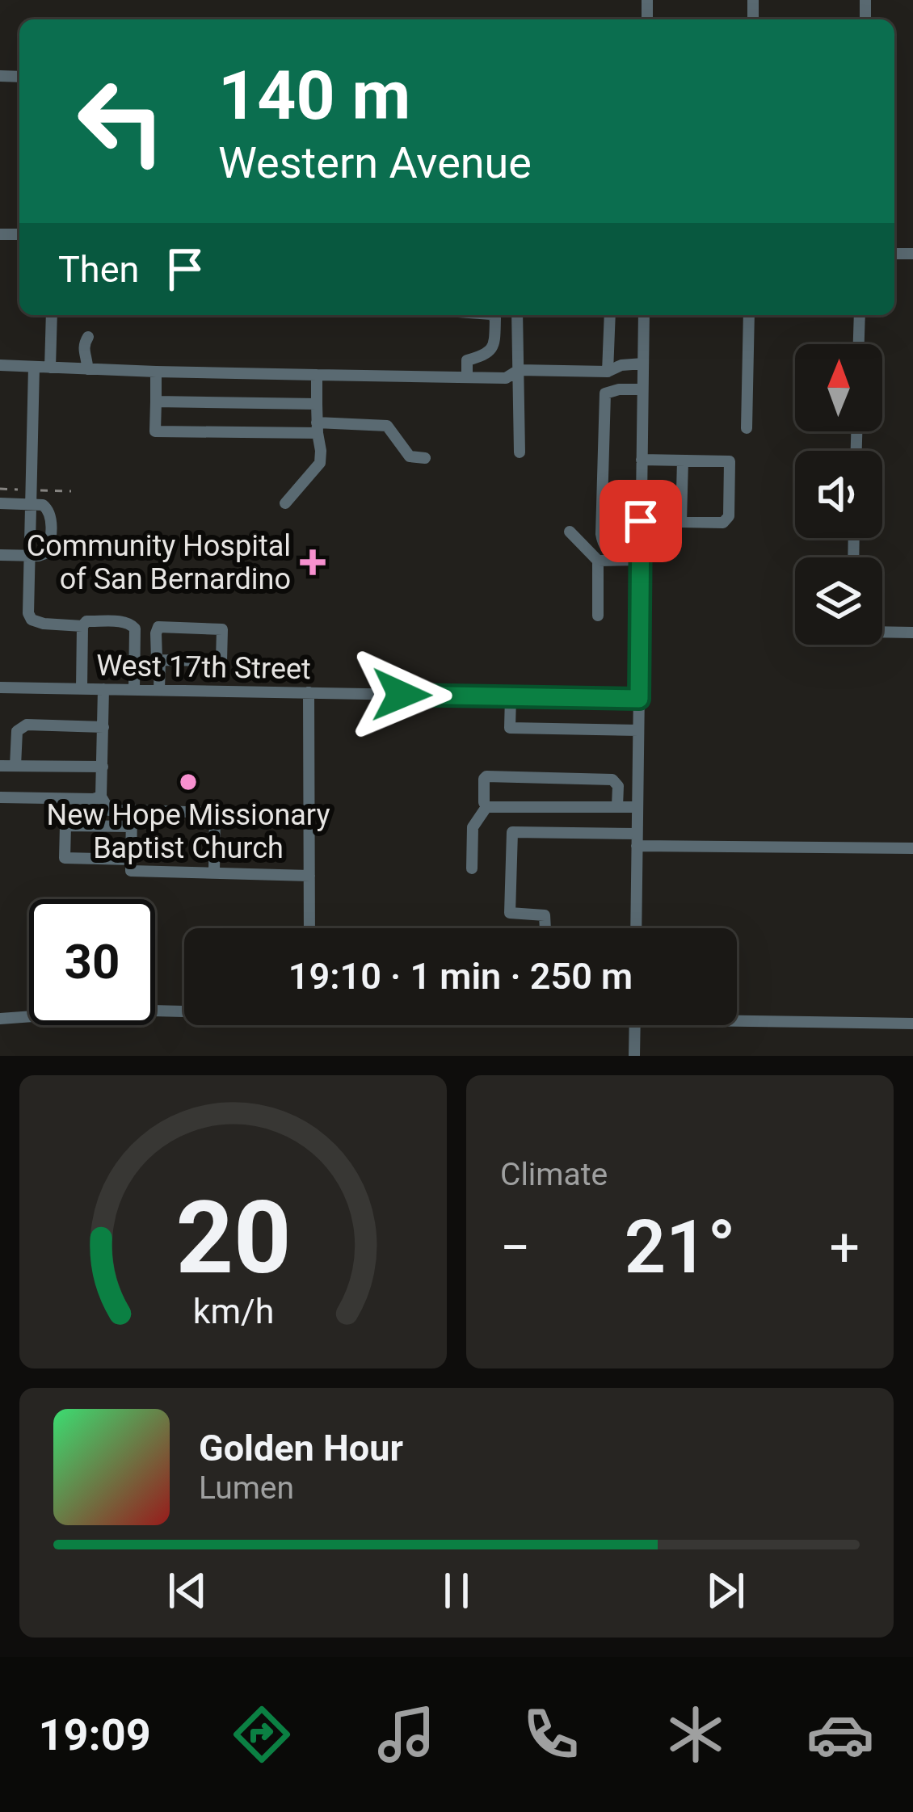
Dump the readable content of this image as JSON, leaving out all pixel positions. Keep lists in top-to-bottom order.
{
  "streets": {
    "street": ["West 17th Street"]
  },
  "places": {
    "health": ["Community Hospital of San Bernardino"],
    "other": ["New Hope Missionary Baptist Church"]
  },
  "north": "top",
  "page": {
    "turn": ["140 m", "Western Avenue"],
    "then": "Then",
    "limit": "30",
    "trip": "19:10 · 1 min · 250 m",
    "tile": "Climate",
    "heat": ["−", "21°", "+"],
    "song": ["Golden Hour", "Lumen"],
    "tabs": "19:09",
    "gauge": ["20", "km/h"]
  }
}
